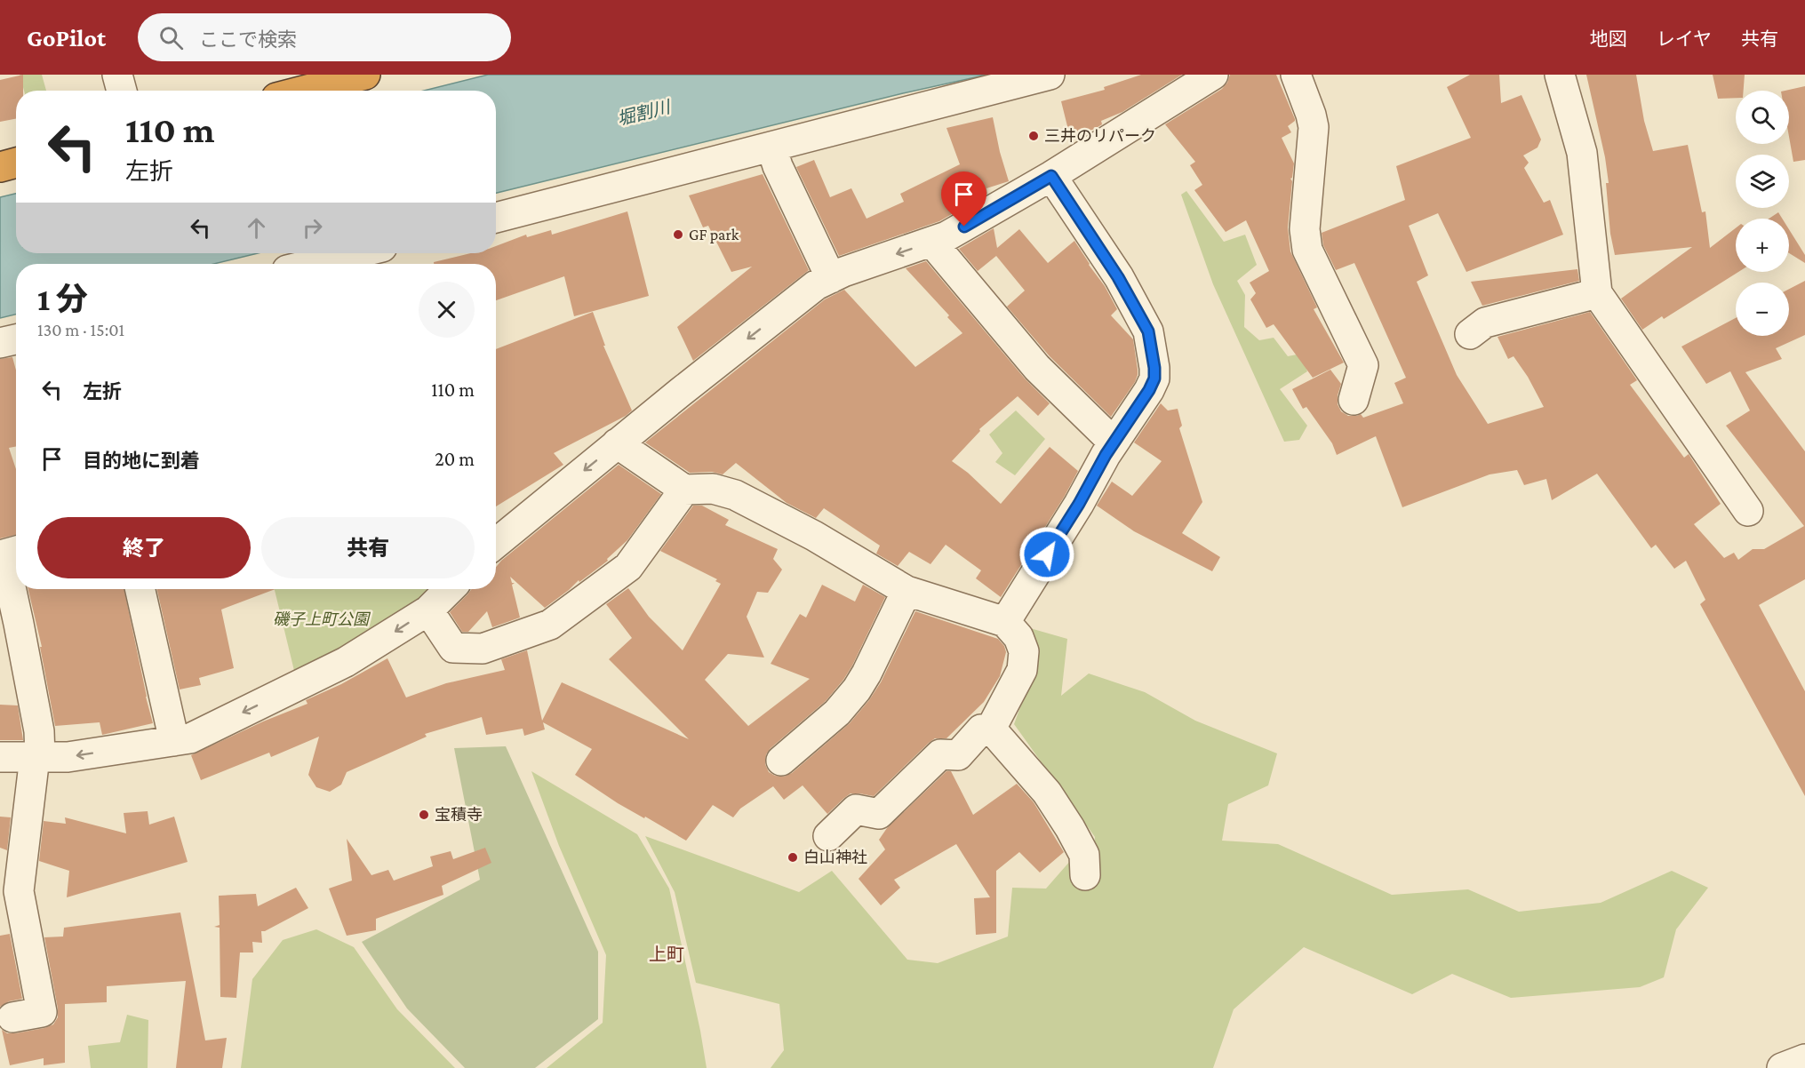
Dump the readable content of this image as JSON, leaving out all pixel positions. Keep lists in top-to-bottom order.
{
  "districts": ["上町"],
  "water": ["堀割川"],
  "parks": ["磯子上町公園"],
  "places": [
    "三井のリパーク",
    "GF park",
    "宝積寺",
    "白山神社"
  ],
  "page": {
    "header": "GoPilot",
    "search": "ここで検索",
    "nav": ["地図", "レイヤ", "共有"],
    "map_buttons": ["+", "−"],
    "turn": ["110 m", "左折"],
    "heading": ["1 分", "130 m · 15:01"],
    "list": [
      {
        "name": "左折",
        "value": "110 m"
      },
      {
        "name": "目的地に到着",
        "value": "20 m"
      }
    ],
    "buttons": ["終了", "共有"]
  }
}
